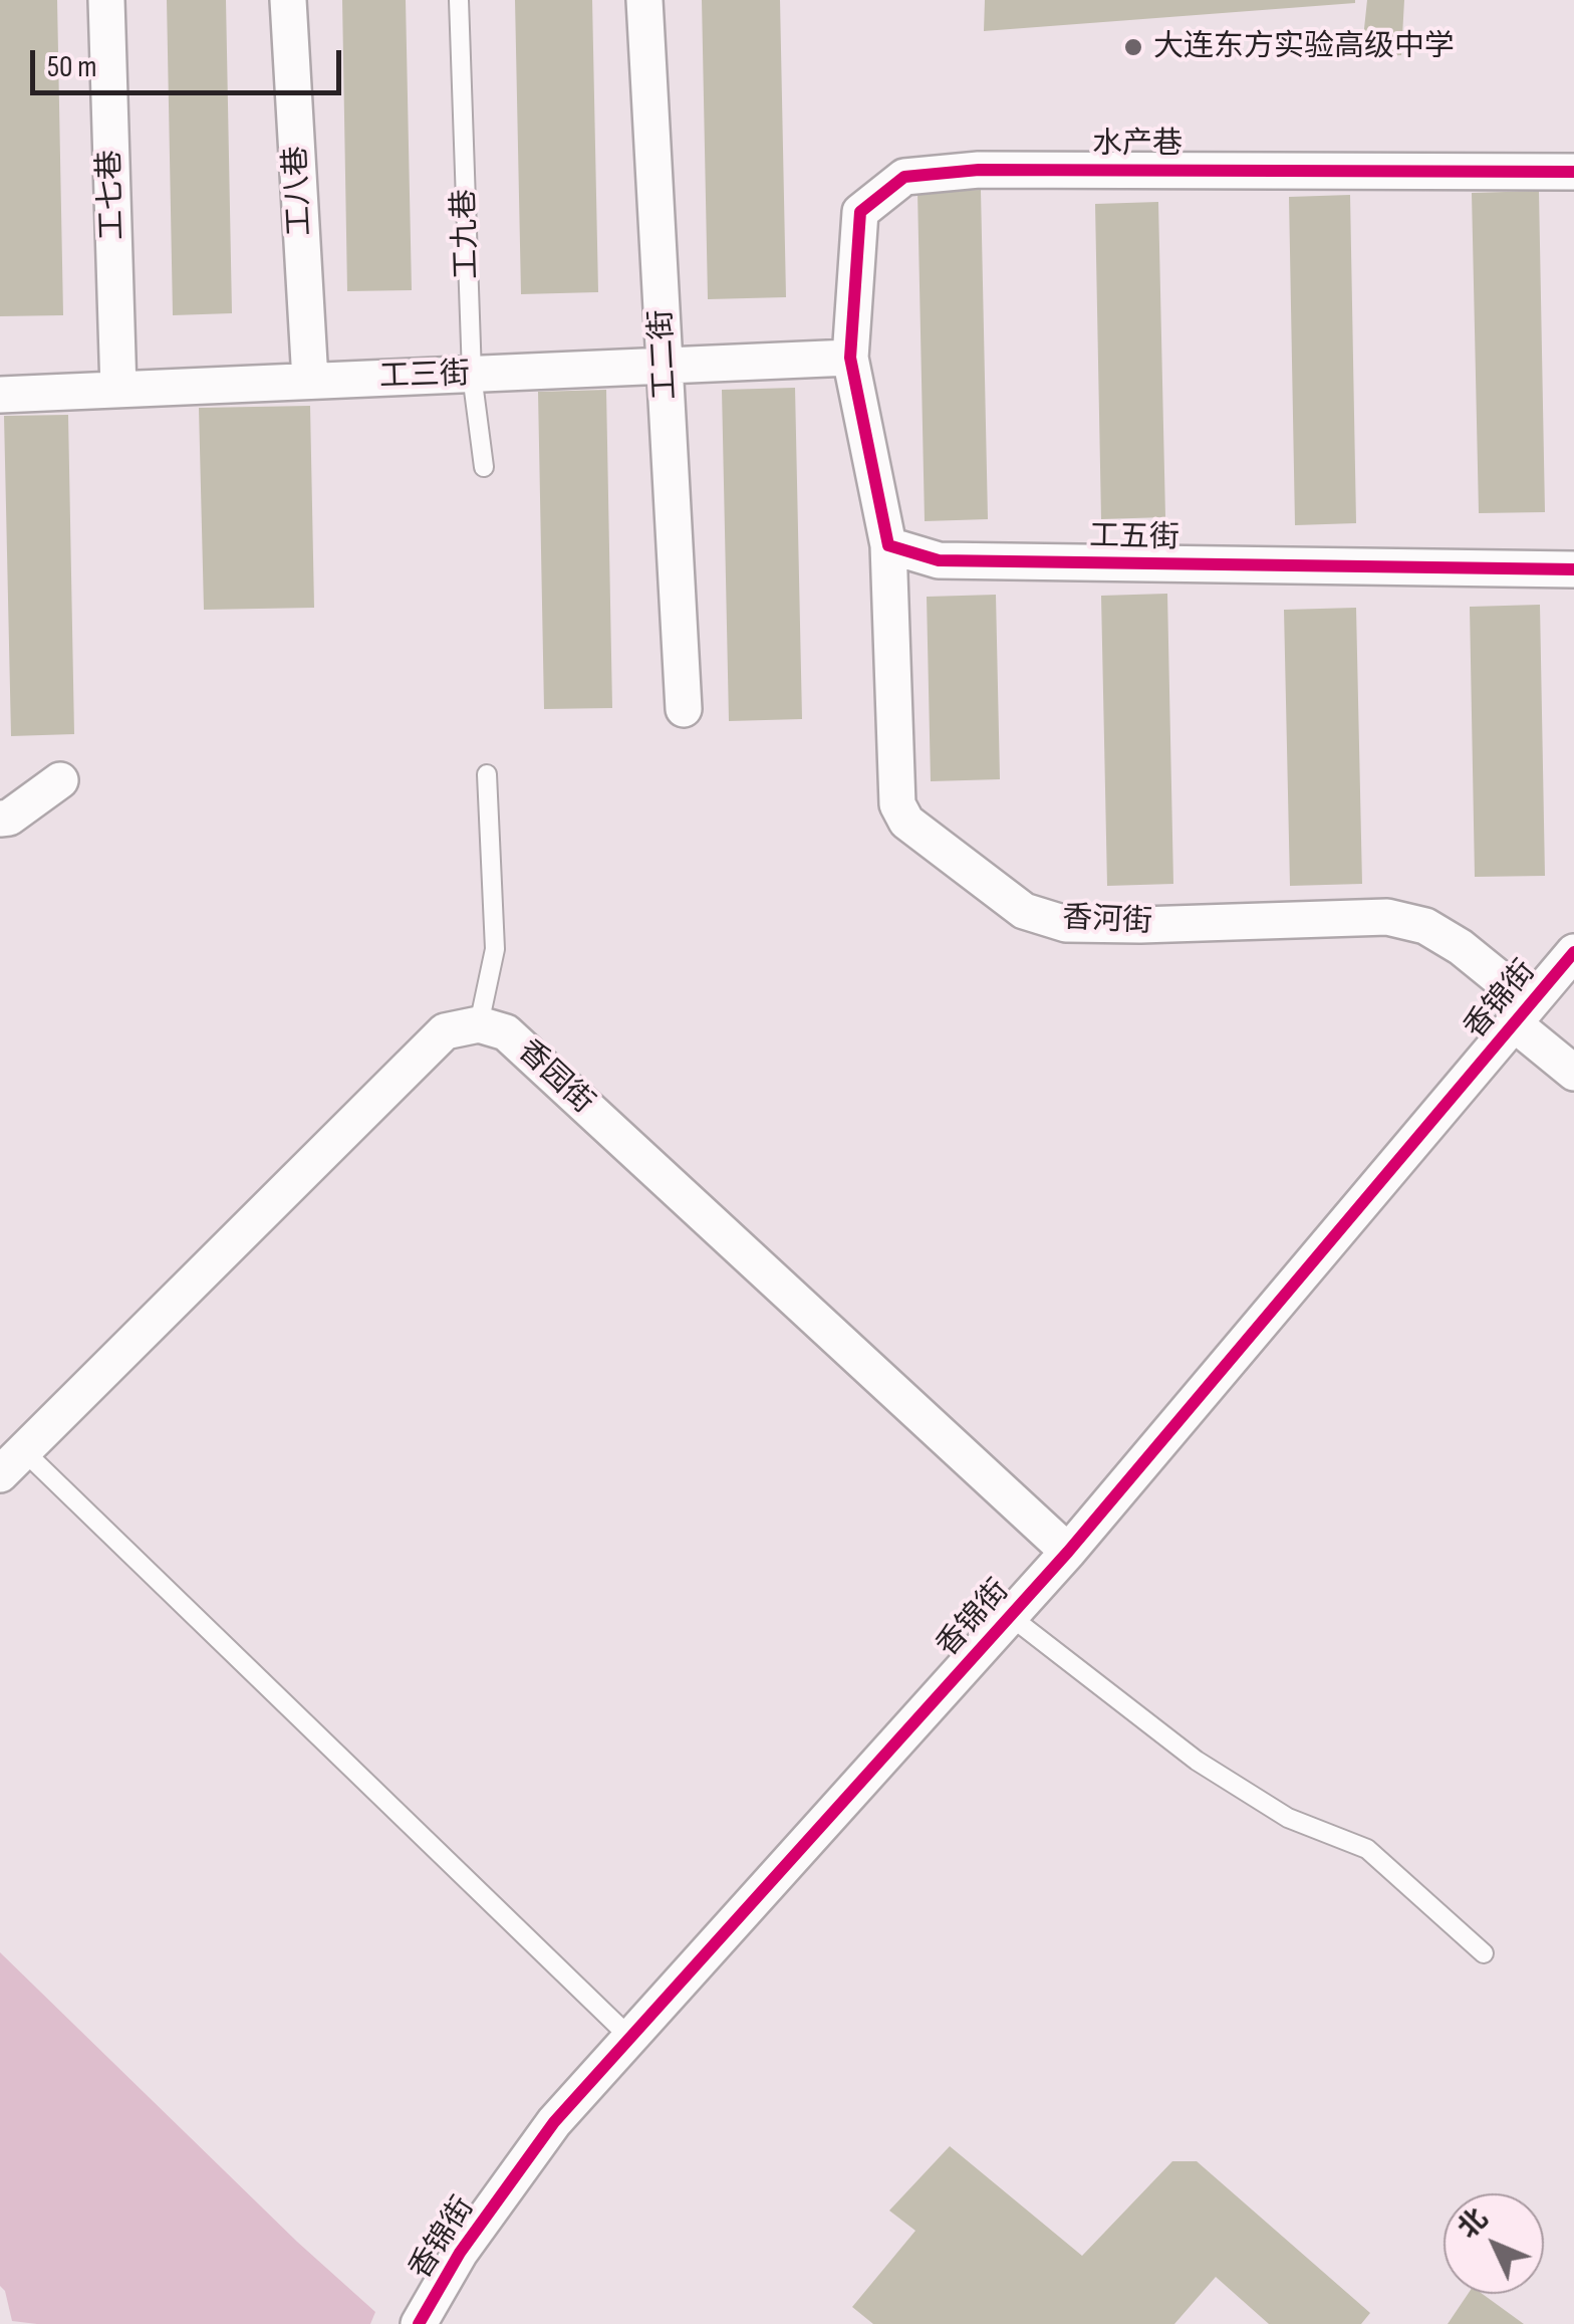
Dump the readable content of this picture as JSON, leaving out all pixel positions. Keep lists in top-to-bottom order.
{
  "streets": {
    "street": [
      "水产巷",
      "工八巷",
      "工七巷",
      "工二街",
      "工三街",
      "工五街",
      "香河街",
      "香锦街",
      "香园街"
    ],
    "lane": ["工九巷"]
  },
  "crossings": [
    ["水产巷", "工三街"],
    ["工八巷", "工三街"],
    ["工七巷", "工三街"],
    ["工九巷", "工三街"],
    ["工二街", "工三街"],
    ["工五街", "香河街"],
    ["香河街", "香锦街"],
    ["香锦街", "香园街"]
  ],
  "places": ["大连东方实验高级中学"],
  "scale_bar": "50 m",
  "north": "top left"
}
